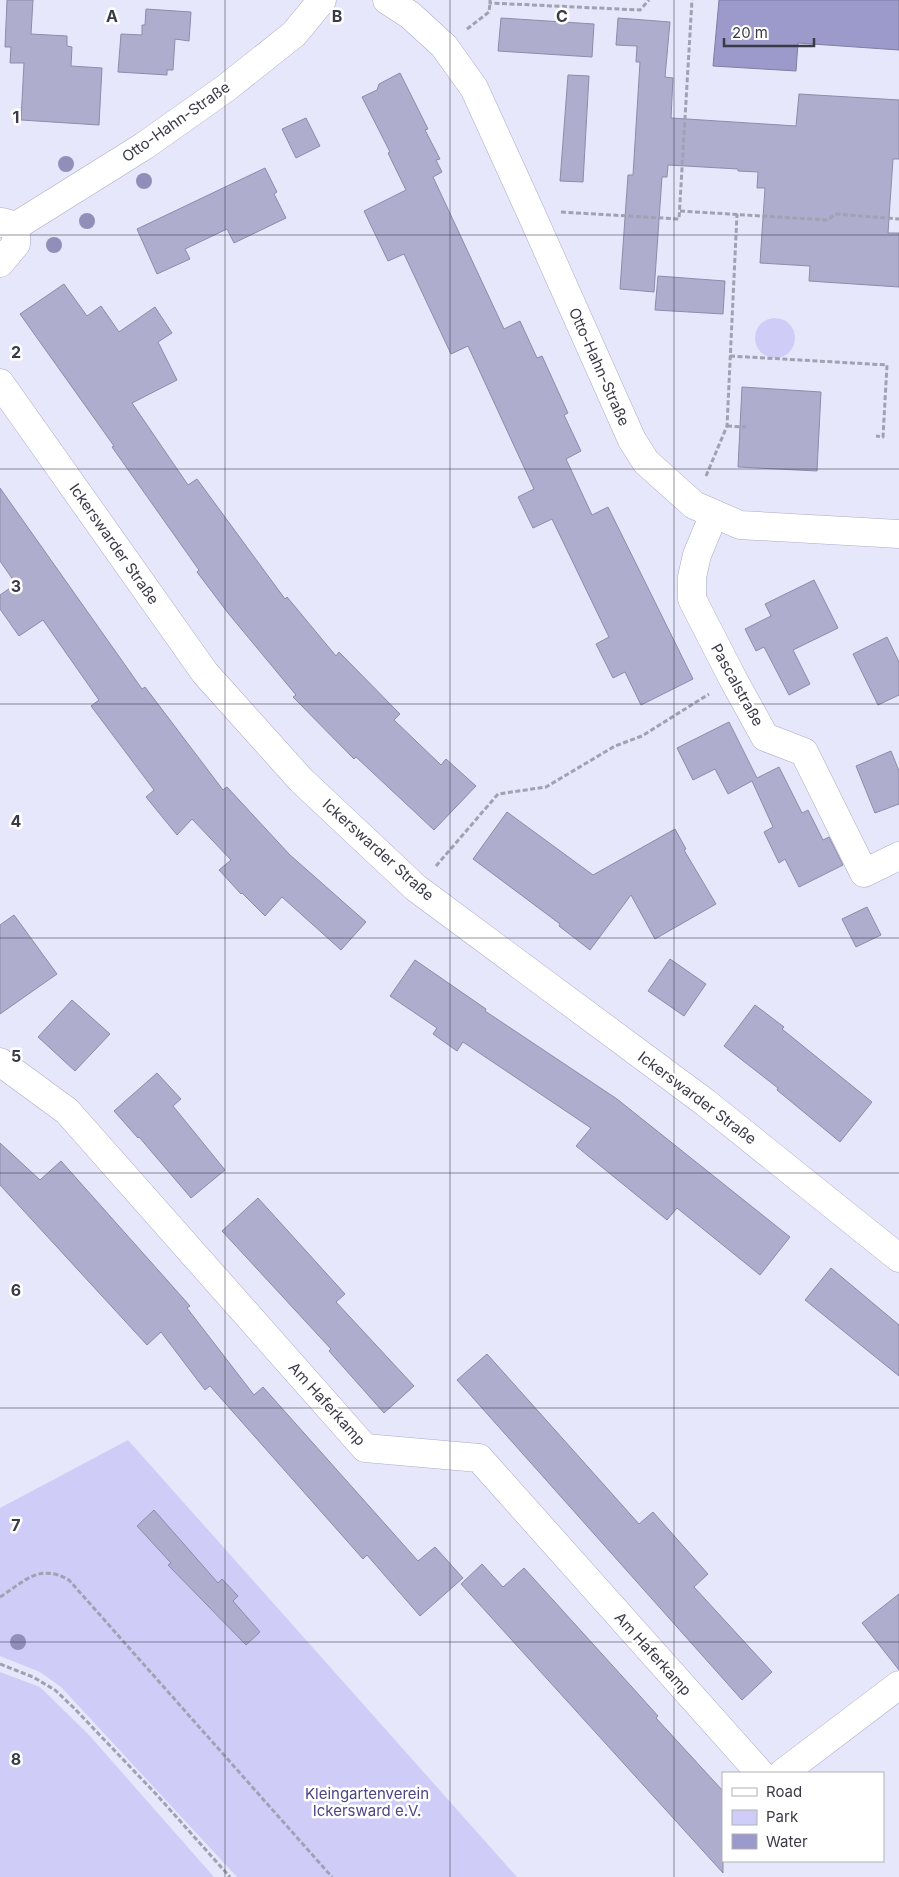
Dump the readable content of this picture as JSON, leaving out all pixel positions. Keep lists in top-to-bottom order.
{
  "streets": {
    "street": [
      "Otto-Hahn-Straße",
      "Ickerswarder Straße",
      "Pascalstraße",
      "Am Haferkamp"
    ]
  },
  "crossings": [
    ["Otto-Hahn-Straße", "Pascalstraße"]
  ],
  "parks": ["Kleingartenverein Ickersward e.V."],
  "legend": ["Road", "Park", "Water"],
  "scale_bar": "20 m",
  "grid": {
    "columns": ["A", "B", "C"],
    "rows": [
      "1",
      "2",
      "3",
      "4",
      "5",
      "6",
      "7",
      "8"
    ]
  }
}
